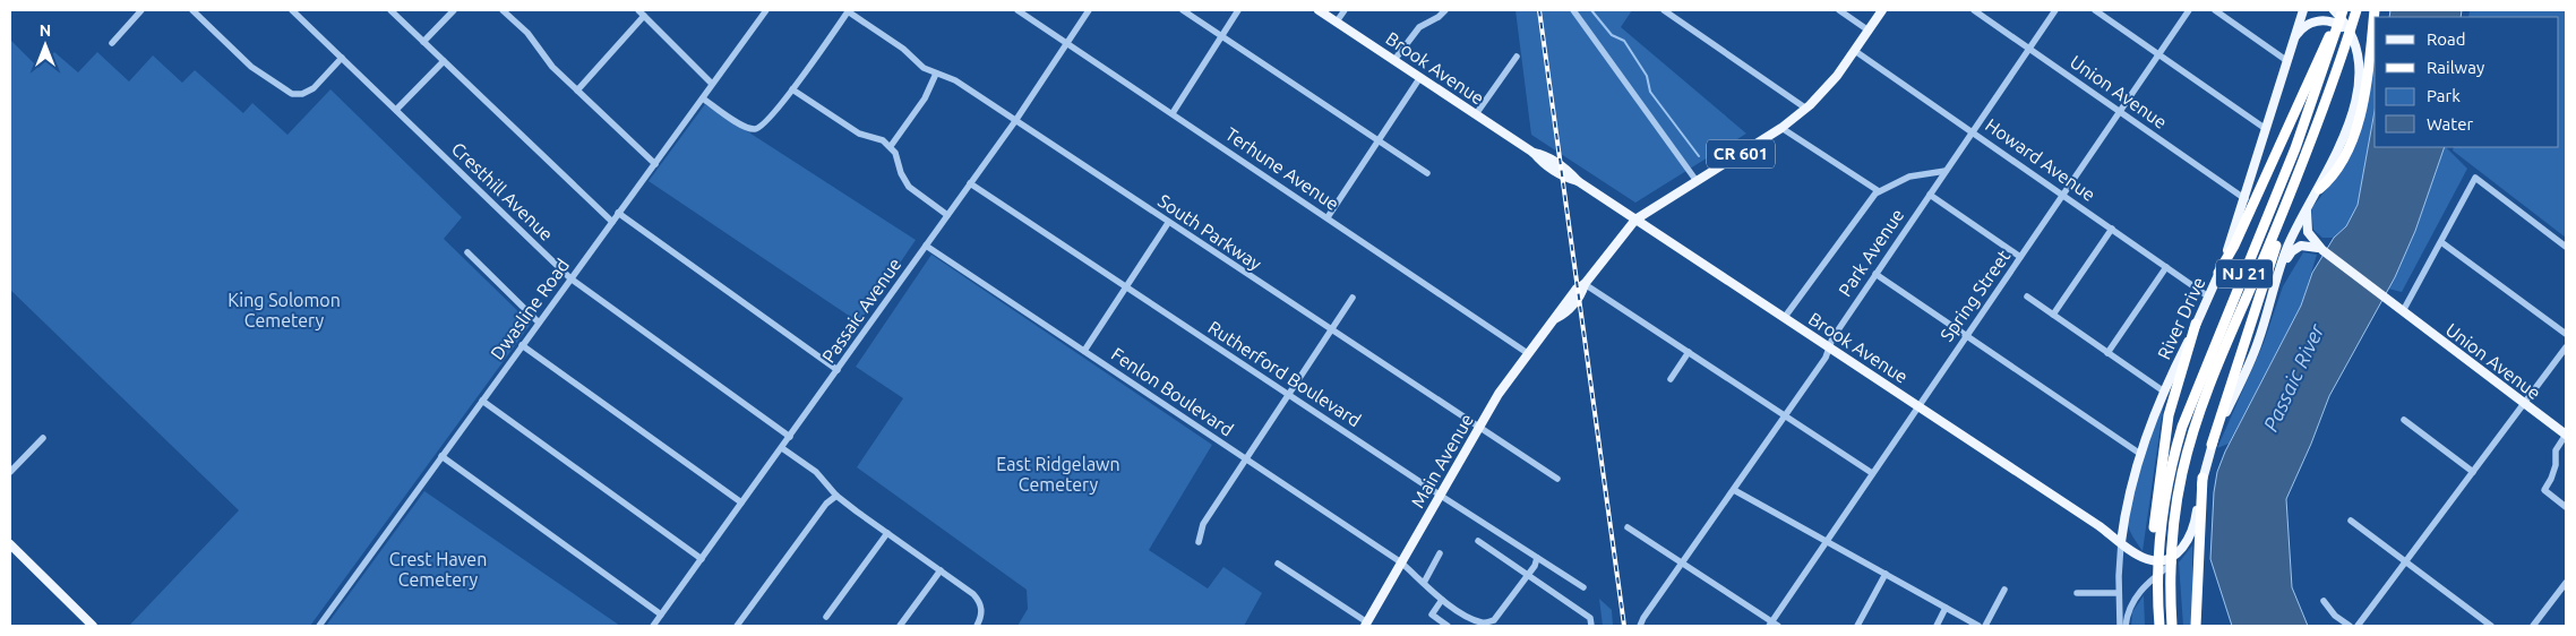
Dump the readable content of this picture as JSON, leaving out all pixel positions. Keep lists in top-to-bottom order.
{
  "streets": {
    "highway": ["NJ 21"],
    "main road": [
      "Brook Avenue",
      "Union Avenue",
      "CR 601",
      "River Drive",
      "Main Avenue"
    ],
    "street": [
      "Howard Avenue",
      "Terhune Avenue",
      "Cresthill Avenue",
      "South Parkway",
      "Park Avenue",
      "Spring Street",
      "Dwasline Road",
      "Passaic Avenue",
      "Rutherford Boulevard",
      "Fenlon Boulevard"
    ]
  },
  "crossings": [
    ["Brook Avenue", "Park Avenue"],
    ["Brook Avenue", "Spring Street"],
    ["Brook Avenue", "River Drive"],
    ["Brook Avenue", "Main Avenue"],
    ["Union Avenue", "Park Avenue"],
    ["Union Avenue", "Spring Street"],
    ["Union Avenue", "River Drive"],
    ["Howard Avenue", "Park Avenue"],
    ["Howard Avenue", "Spring Street"],
    ["Howard Avenue", "River Drive"],
    ["Howard Avenue", "Main Avenue"],
    ["Terhune Avenue", "Passaic Avenue"],
    ["Terhune Avenue", "Main Avenue"],
    ["Cresthill Avenue", "Dwasline Road"],
    ["Cresthill Avenue", "Passaic Avenue"],
    ["South Parkway", "Passaic Avenue"],
    ["South Parkway", "Main Avenue"],
    ["Passaic Avenue", "Rutherford Boulevard"],
    ["Passaic Avenue", "Fenlon Boulevard"],
    ["Rutherford Boulevard", "Main Avenue"],
    ["Fenlon Boulevard", "Main Avenue"]
  ],
  "water": ["Passaic River"],
  "parks": ["King Solomon Cemetery", "East Ridgelawn Cemetery", "Crest Haven Cemetery"],
  "legend": [
    "Road",
    "Railway",
    "Park",
    "Water"
  ],
  "north": "top"
}
